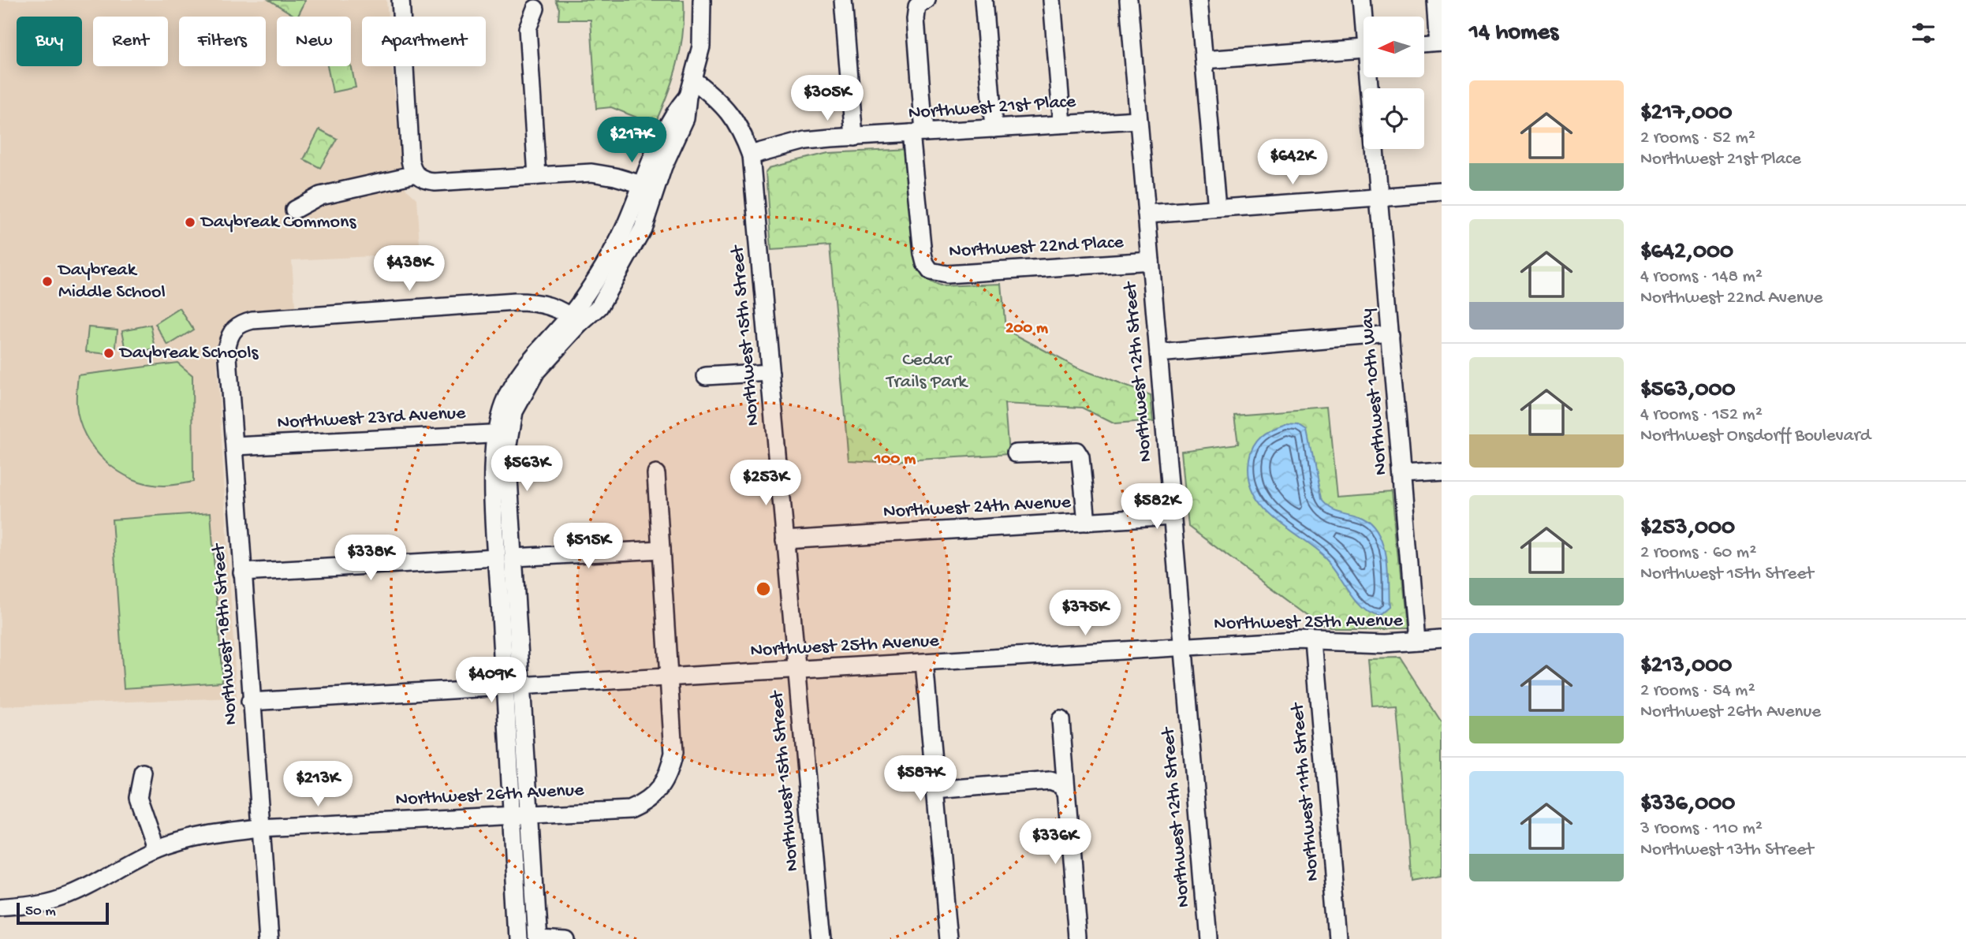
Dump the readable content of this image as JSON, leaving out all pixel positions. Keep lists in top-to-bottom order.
{
  "streets": {
    "street": [
      "Northwest 21st Place",
      "Northwest 22nd Place",
      "Northwest 15th Street",
      "Northwest 12th Street",
      "Northwest 10th Way",
      "Northwest 23rd Avenue",
      "Northwest 24th Avenue",
      "Northwest 25th Avenue",
      "Northwest 18th Street",
      "Northwest 11th Street",
      "Northwest 26th Avenue"
    ]
  },
  "crossings": [
    ["Northwest 21st Place", "Northwest 22nd Place"],
    ["Northwest 21st Place", "Northwest 15th Street"],
    ["Northwest 21st Place", "Northwest 12th Street"],
    ["Northwest 22nd Place", "Northwest 12th Street"],
    ["Northwest 15th Street", "Northwest 24th Avenue"],
    ["Northwest 15th Street", "Northwest 25th Avenue"],
    ["Northwest 12th Street", "Northwest 24th Avenue"],
    ["Northwest 12th Street", "Northwest 25th Avenue"],
    ["Northwest 10th Way", "Northwest 25th Avenue"],
    ["Northwest 23rd Avenue", "Northwest 18th Street"],
    ["Northwest 25th Avenue", "Northwest 18th Street"],
    ["Northwest 25th Avenue", "Northwest 11th Street"],
    ["Northwest 25th Avenue", "Northwest 26th Avenue"],
    ["Northwest 18th Street", "Northwest 26th Avenue"]
  ],
  "parks": ["Cedar Trails Park"],
  "places": ["Daybreak Commons", "Daybreak Middle School", "Daybreak Schools"],
  "scale_bar": "50 m",
  "north": "left",
  "page": {
    "heading": "14 homes",
    "chip": [
      "Buy",
      "Rent",
      "Filters",
      "New",
      "Apartment"
    ],
    "list": [
      {
        "name": "$217,000",
        "note": "2 rooms · 52 m² · Northwest 21st Place"
      },
      {
        "name": "$642,000",
        "note": "4 rooms · 148 m² · Northwest 22nd Avenue"
      },
      {
        "name": "$563,000",
        "note": "4 rooms · 152 m² · Northwest Onsdorff Boulevard"
      },
      {
        "name": "$253,000",
        "note": "2 rooms · 60 m² · Northwest 15th Street"
      },
      {
        "name": "$213,000",
        "note": "2 rooms · 54 m² · Northwest 26th Avenue"
      },
      {
        "name": "$336,000",
        "note": "3 rooms · 110 m² · Northwest 13th Street"
      }
    ],
    "price": [
      "$305K",
      "$217K",
      "$642K",
      "$438K",
      "$563K",
      "$253K",
      "$582K",
      "$515K",
      "$338K",
      "$375K",
      "$409K",
      "$587K",
      "$213K",
      "$336K"
    ],
    "scale": "50 m"
  },
  "rings": ["200 m", "100 m"]
}
